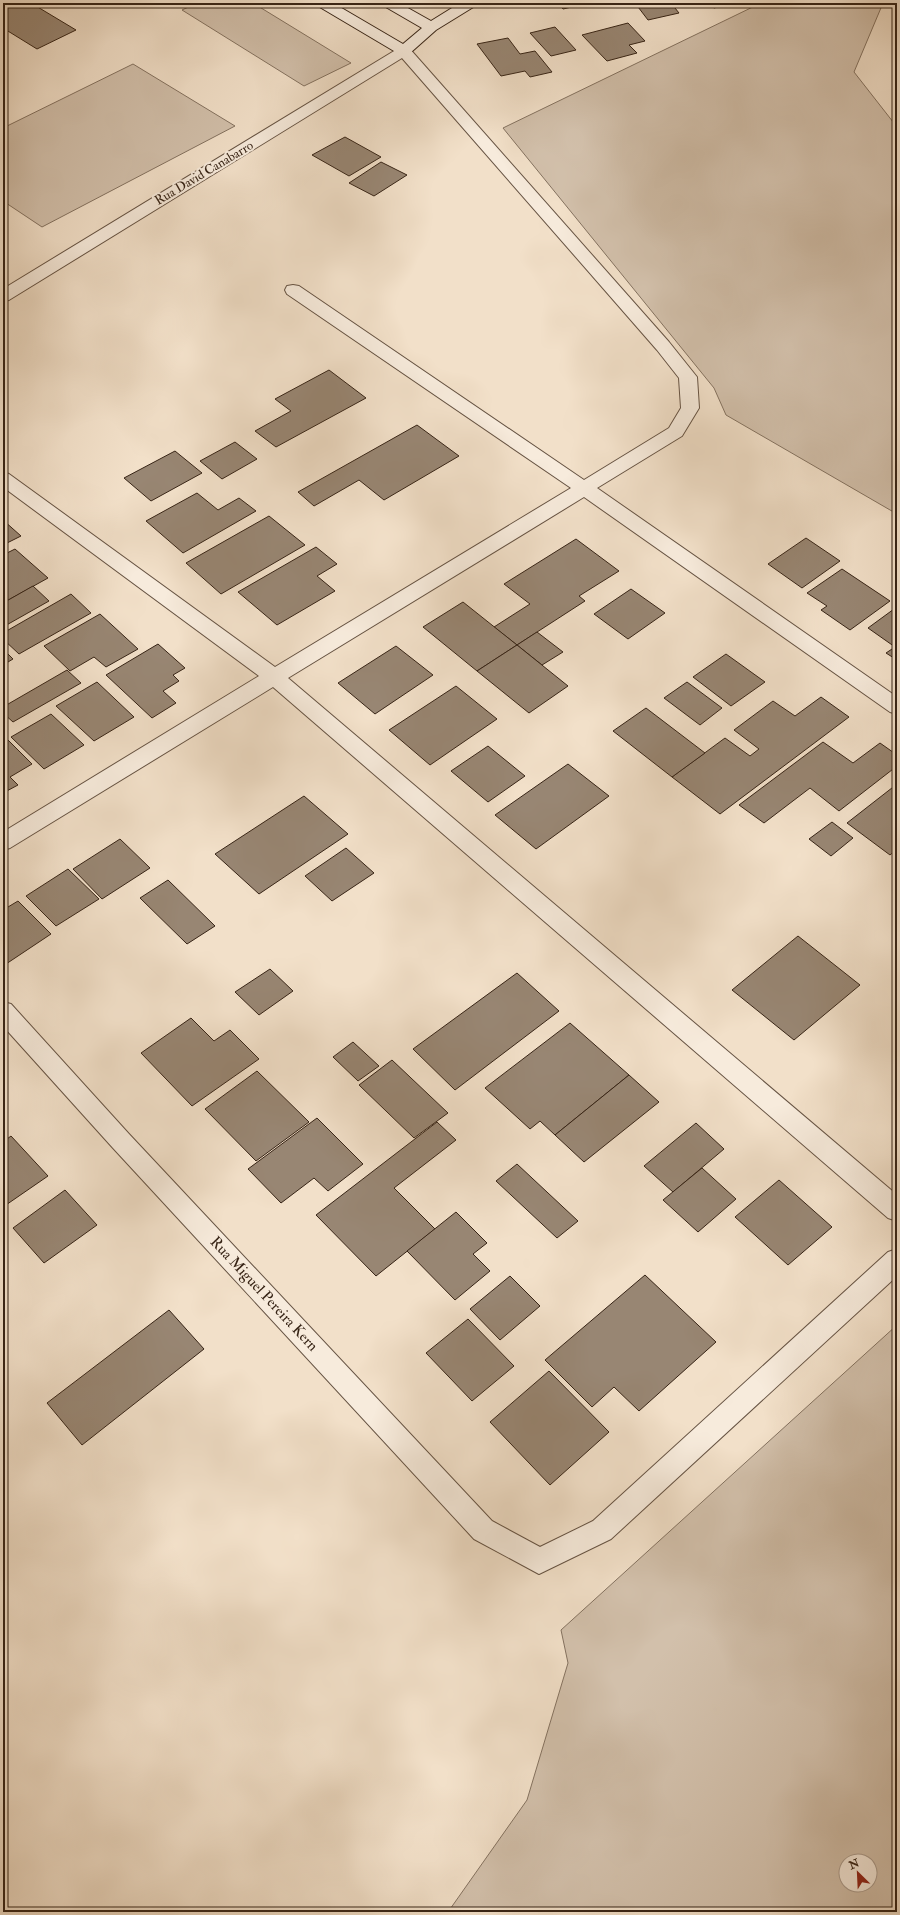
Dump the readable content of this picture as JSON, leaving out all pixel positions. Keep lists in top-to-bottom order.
{
  "streets": {
    "street": ["Rua David Canabarro", "Rua Miguel Pereira Kern"]
  },
  "north": "top left"
}
